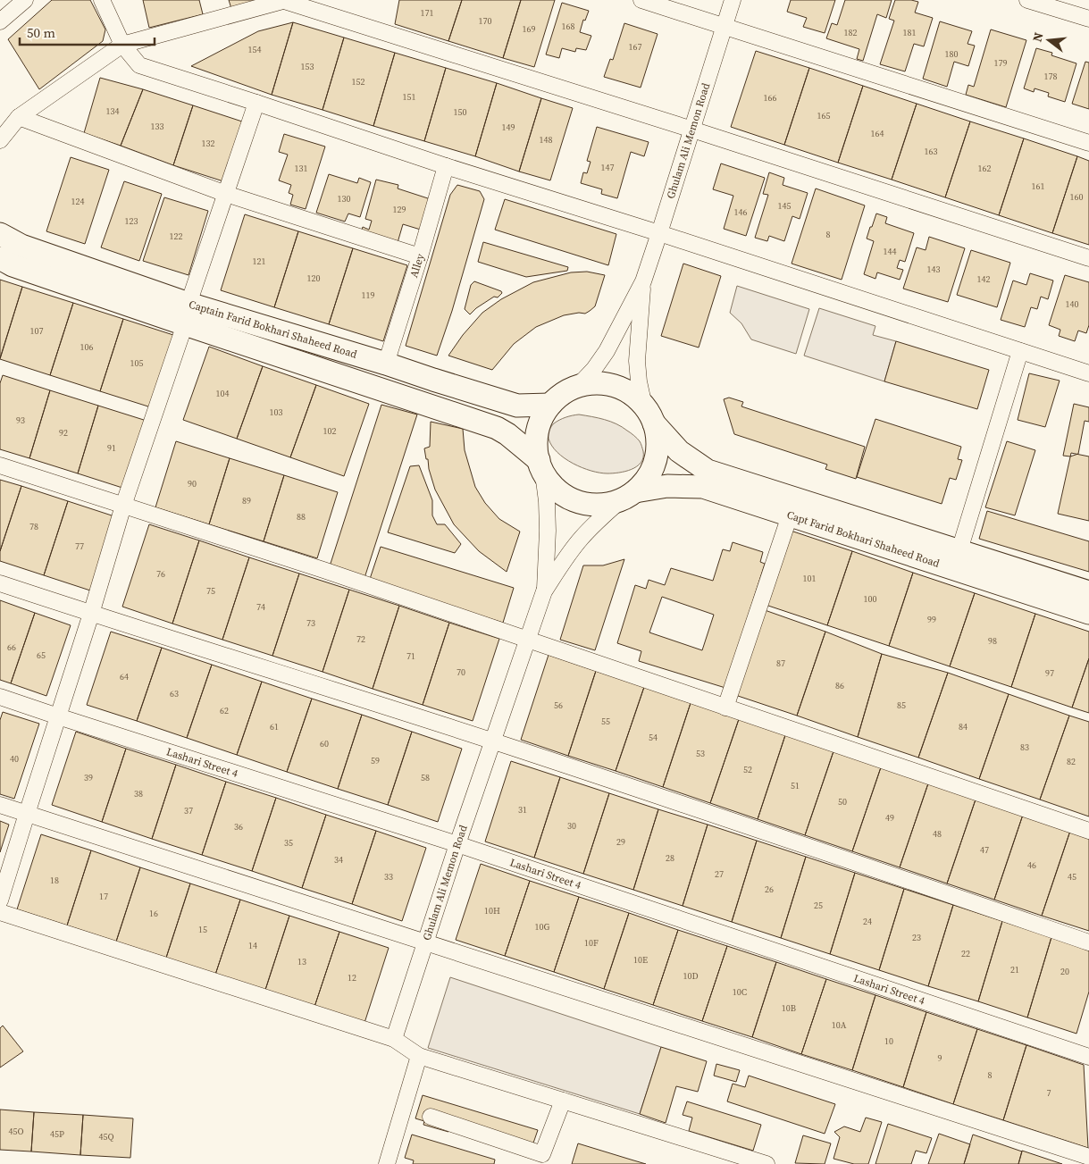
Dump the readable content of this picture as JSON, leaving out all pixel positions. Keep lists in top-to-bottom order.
{
  "streets": {
    "street": [
      "Ghulam Ali Memon Road",
      "Alley",
      "Captain Farid Bokhari Shaheed Road",
      "Capt Farid Bokhari Shaheed Road",
      "Lashari Street 4"
    ]
  },
  "crossings": [
    ["Ghulam Ali Memon Road", "Lashari Street 4"],
    ["Alley", "Captain Farid Bokhari Shaheed Road"],
    ["Captain Farid Bokhari Shaheed Road", "Capt Farid Bokhari Shaheed Road"]
  ],
  "house_numbers": [
    "171",
    "170",
    "168",
    "169",
    "182",
    "181",
    "167",
    "154",
    "180",
    "179",
    "153",
    "178",
    "152",
    "151",
    "166",
    "134",
    "150",
    "165",
    "133",
    "149",
    "164",
    "148",
    "132",
    "163",
    "147",
    "131",
    "162",
    "161",
    "160",
    "130",
    "124",
    "145",
    "129",
    "146",
    "123",
    "8",
    "122",
    "144",
    "121",
    "143",
    "120",
    "142",
    "119",
    "140",
    "107",
    "106",
    "105",
    "104",
    "103",
    "93",
    "102",
    "92",
    "91",
    "90",
    "89",
    "88",
    "78",
    "77",
    "76",
    "101",
    "75",
    "100",
    "74",
    "99",
    "73",
    "72",
    "98",
    "66",
    "65",
    "71",
    "87",
    "70",
    "97",
    "64",
    "86",
    "63",
    "56",
    "85",
    "62",
    "55",
    "61",
    "84",
    "54",
    "60",
    "83",
    "53",
    "40",
    "59",
    "82",
    "52",
    "39",
    "58",
    "51",
    "38",
    "50",
    "31",
    "37",
    "49",
    "30",
    "36",
    "48",
    "29",
    "35",
    "47",
    "28",
    "34",
    "46",
    "27",
    "33",
    "45",
    "18",
    "26",
    "17",
    "25",
    "10H",
    "16",
    "24",
    "10G",
    "15",
    "23",
    "10F",
    "14",
    "22",
    "10E",
    "13",
    "21",
    "20",
    "10D",
    "12",
    "10C",
    "10B",
    "10A",
    "10",
    "9",
    "8",
    "7",
    "45O",
    "45P",
    "45Q"
  ],
  "scale_bar": "50 m",
  "north": "left"
}
